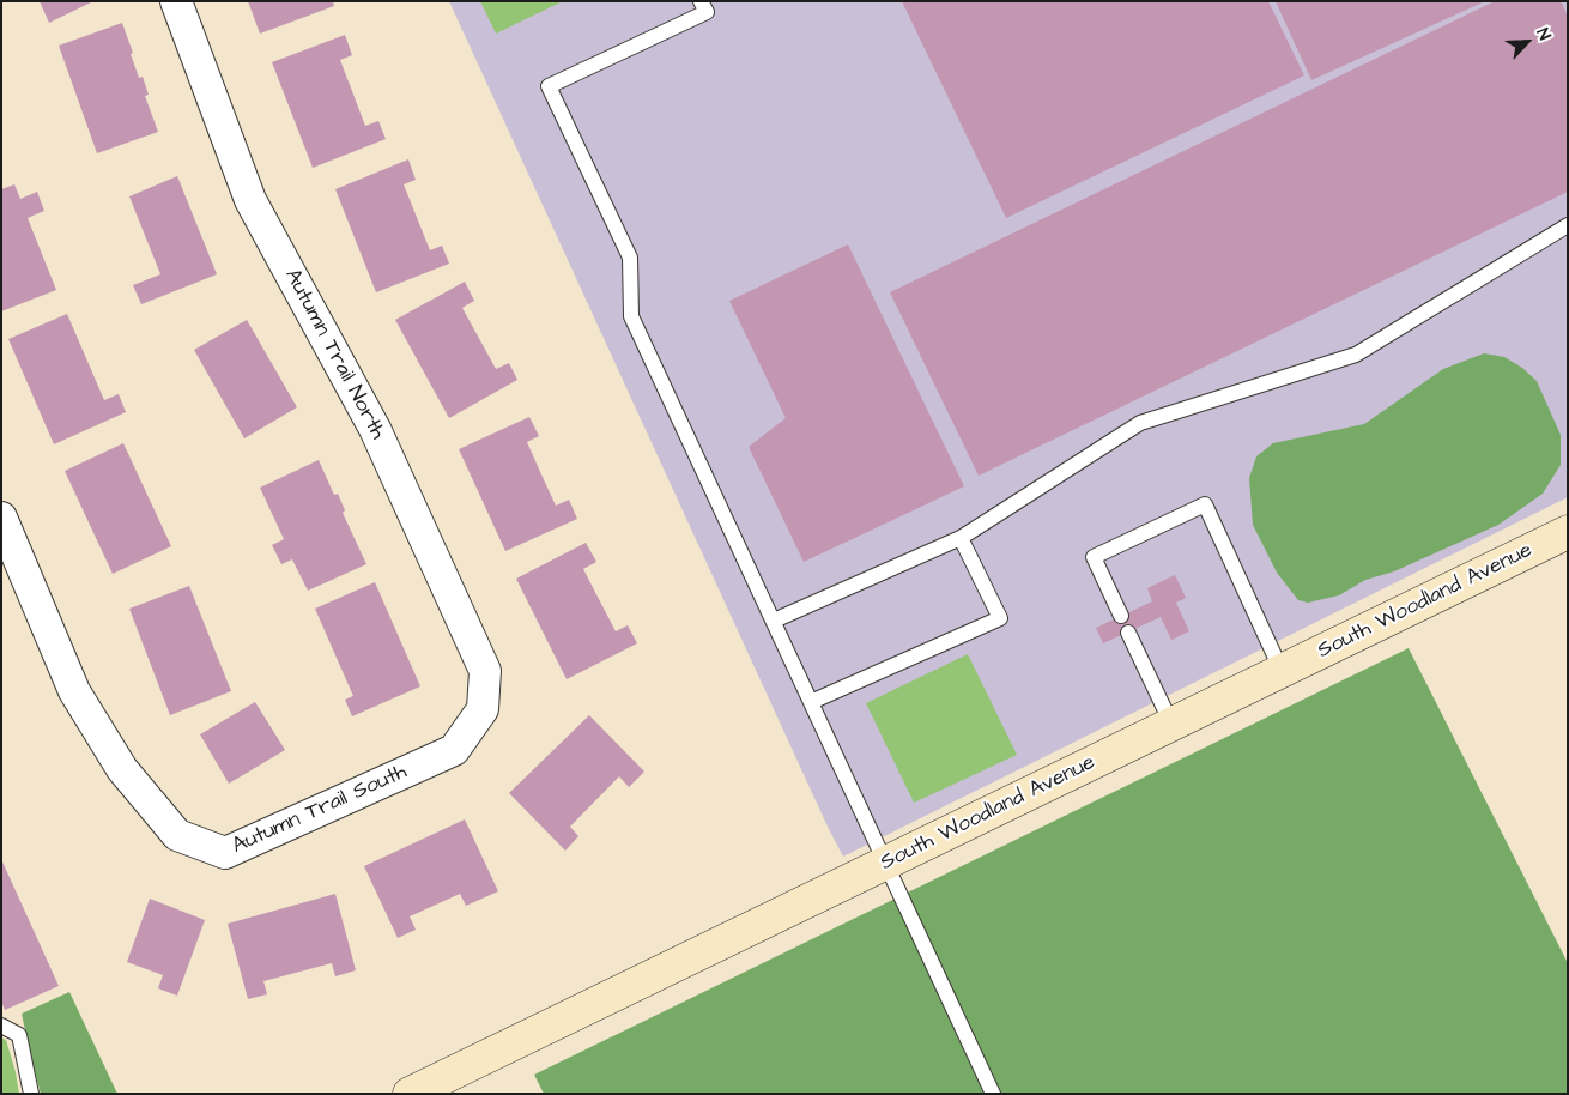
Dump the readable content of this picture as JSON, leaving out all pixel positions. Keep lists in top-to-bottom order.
{
  "streets": {
    "street": ["Autumn Trail North", "South Woodland Avenue", "Autumn Trail South"]
  },
  "crossings": [
    ["Autumn Trail North", "Autumn Trail South"]
  ],
  "north": "top right"
}
